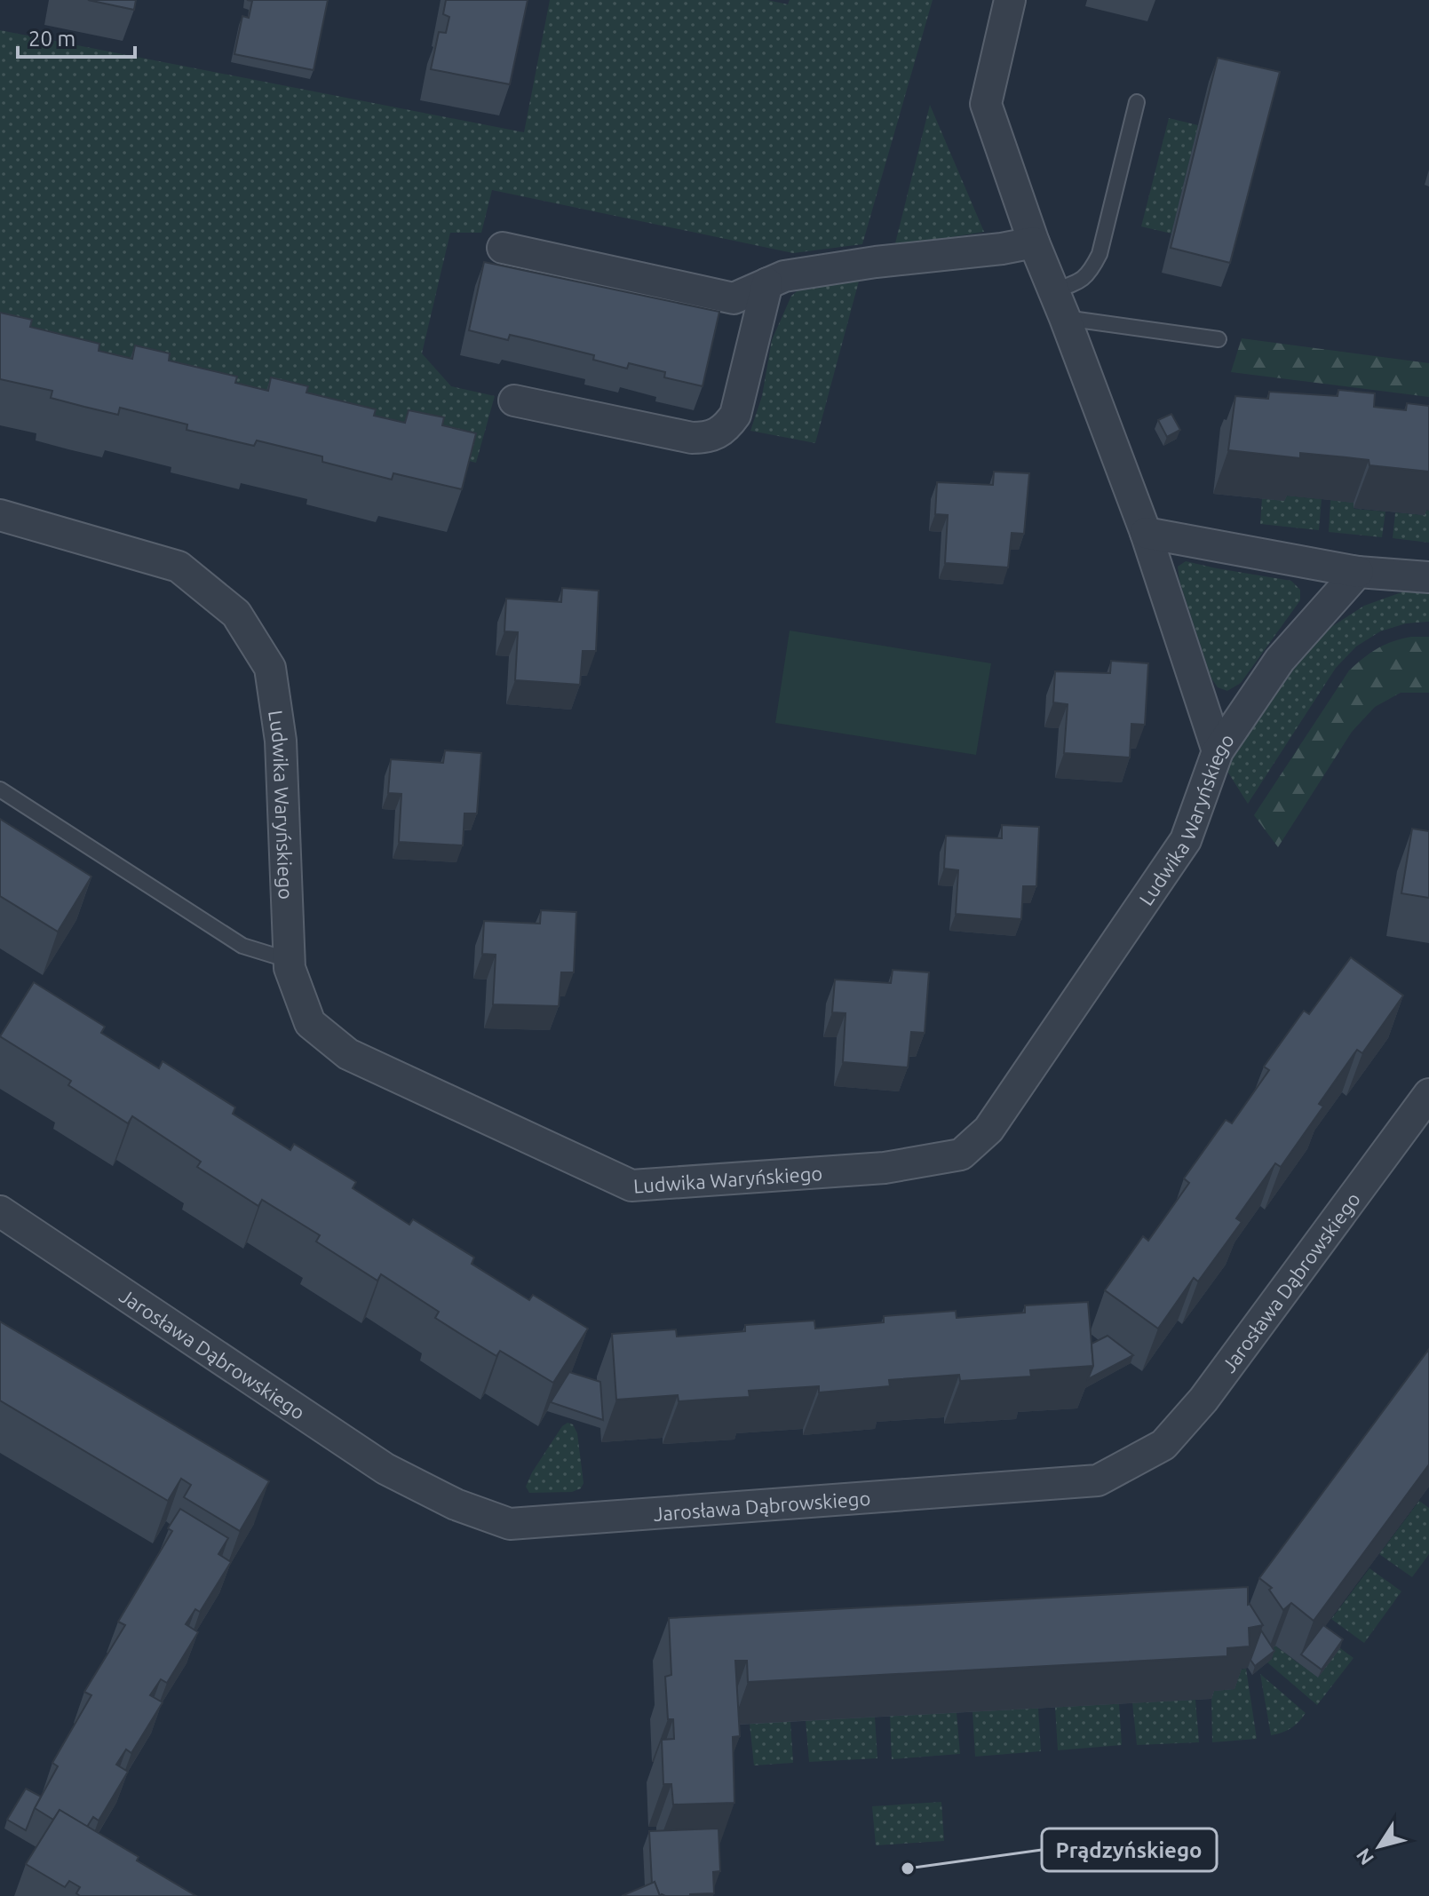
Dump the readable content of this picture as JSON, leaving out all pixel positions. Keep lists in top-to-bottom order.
{
  "streets": {
    "street": ["Ludwika Waryńskiego", "Jarosława Dąbrowskiego"]
  },
  "places": ["Prądzyńskiego"],
  "scale_bar": "20 m",
  "north": "bottom left"
}
